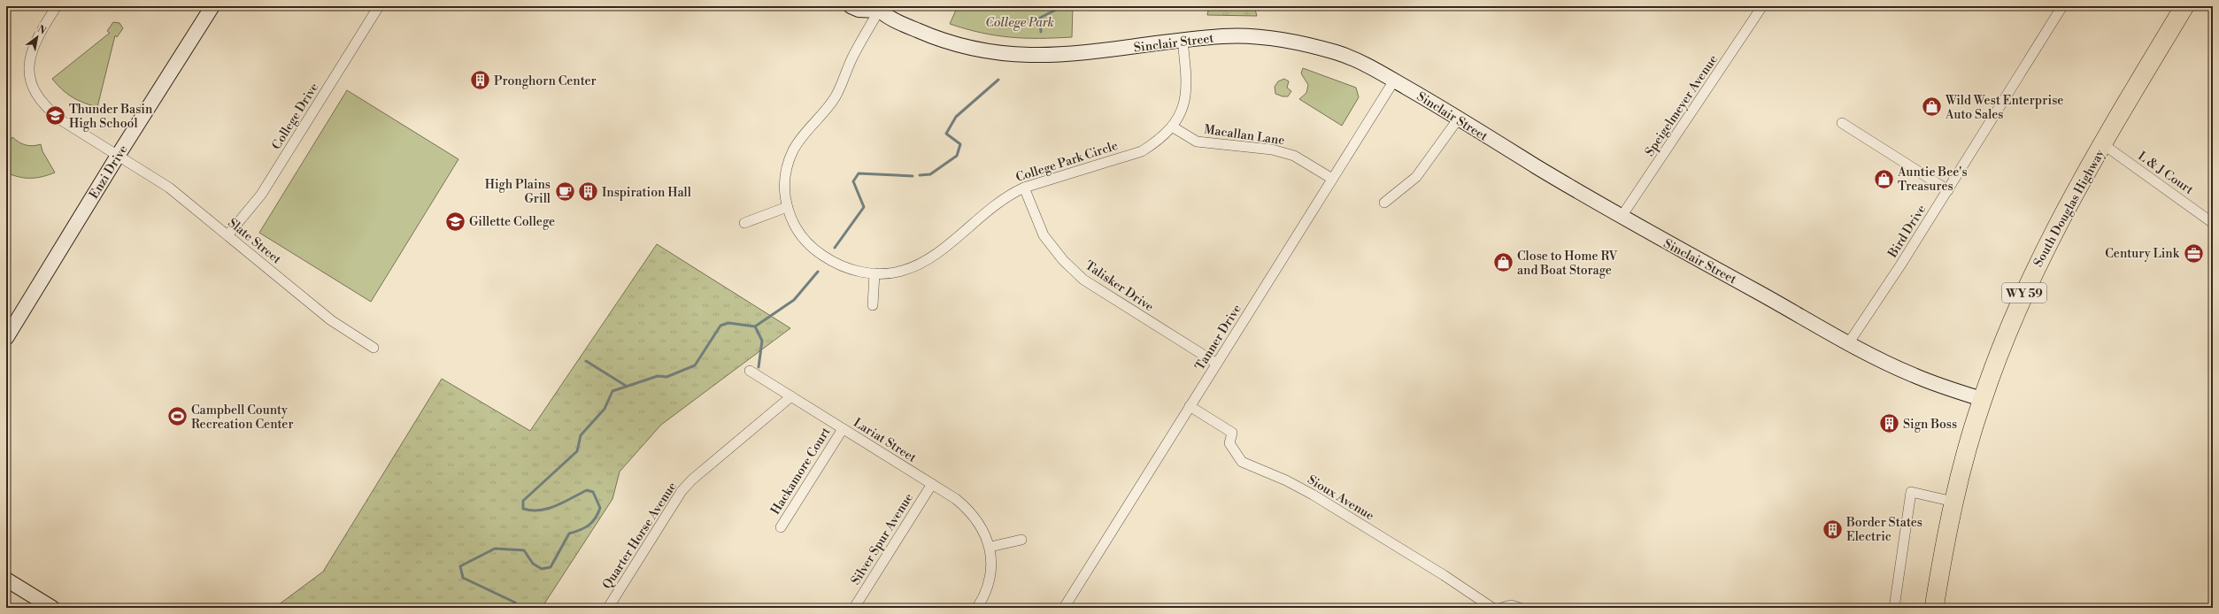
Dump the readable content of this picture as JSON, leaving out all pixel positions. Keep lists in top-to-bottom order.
{
  "streets": {
    "highway": ["South Douglas Highway", "WY 59"],
    "street": [
      "Sinclair Street",
      "Speigelmeyer Avenue",
      "College Drive",
      "Macallan Lane",
      "College Park Circle",
      "Enzi Drive",
      "L & J Court",
      "Bird Drive",
      "Slate Street",
      "Talisker Drive",
      "Tanner Drive",
      "Lariat Street",
      "Hackamore Court",
      "Sioux Avenue",
      "Quarter Horse Avenue",
      "Silver Spur Avenue"
    ]
  },
  "crossings": [
    ["Sinclair Street", "Speigelmeyer Avenue"],
    ["Sinclair Street", "College Park Circle"],
    ["Sinclair Street", "South Douglas Highway"],
    ["Sinclair Street", "Bird Drive"],
    ["Sinclair Street", "Tanner Drive"],
    ["College Drive", "Slate Street"],
    ["Macallan Lane", "College Park Circle"],
    ["Macallan Lane", "Tanner Drive"],
    ["College Park Circle", "Talisker Drive"],
    ["Enzi Drive", "Slate Street"],
    ["L & J Court", "South Douglas Highway"],
    ["Talisker Drive", "Tanner Drive"],
    ["Tanner Drive", "Sioux Avenue"],
    ["Lariat Street", "Hackamore Court"],
    ["Lariat Street", "Quarter Horse Avenue"],
    ["Lariat Street", "Silver Spur Avenue"]
  ],
  "parks": ["College Park"],
  "places": {
    "building": [
      "Pronghorn Center",
      "Inspiration Hall",
      "Sign Boss",
      "Border States Electric"
    ],
    "shop": ["Wild West Enterprise Auto Sales", "Auntie Bee's Treasures", "Close to Home RV and Boat Storage"],
    "school or university": ["Thunder Basin High School", "Gillette College"],
    "cafe": ["High Plains Grill"],
    "office": ["Century Link"],
    "sports": ["Campbell County Recreation Center"]
  },
  "north": "top right"
}
